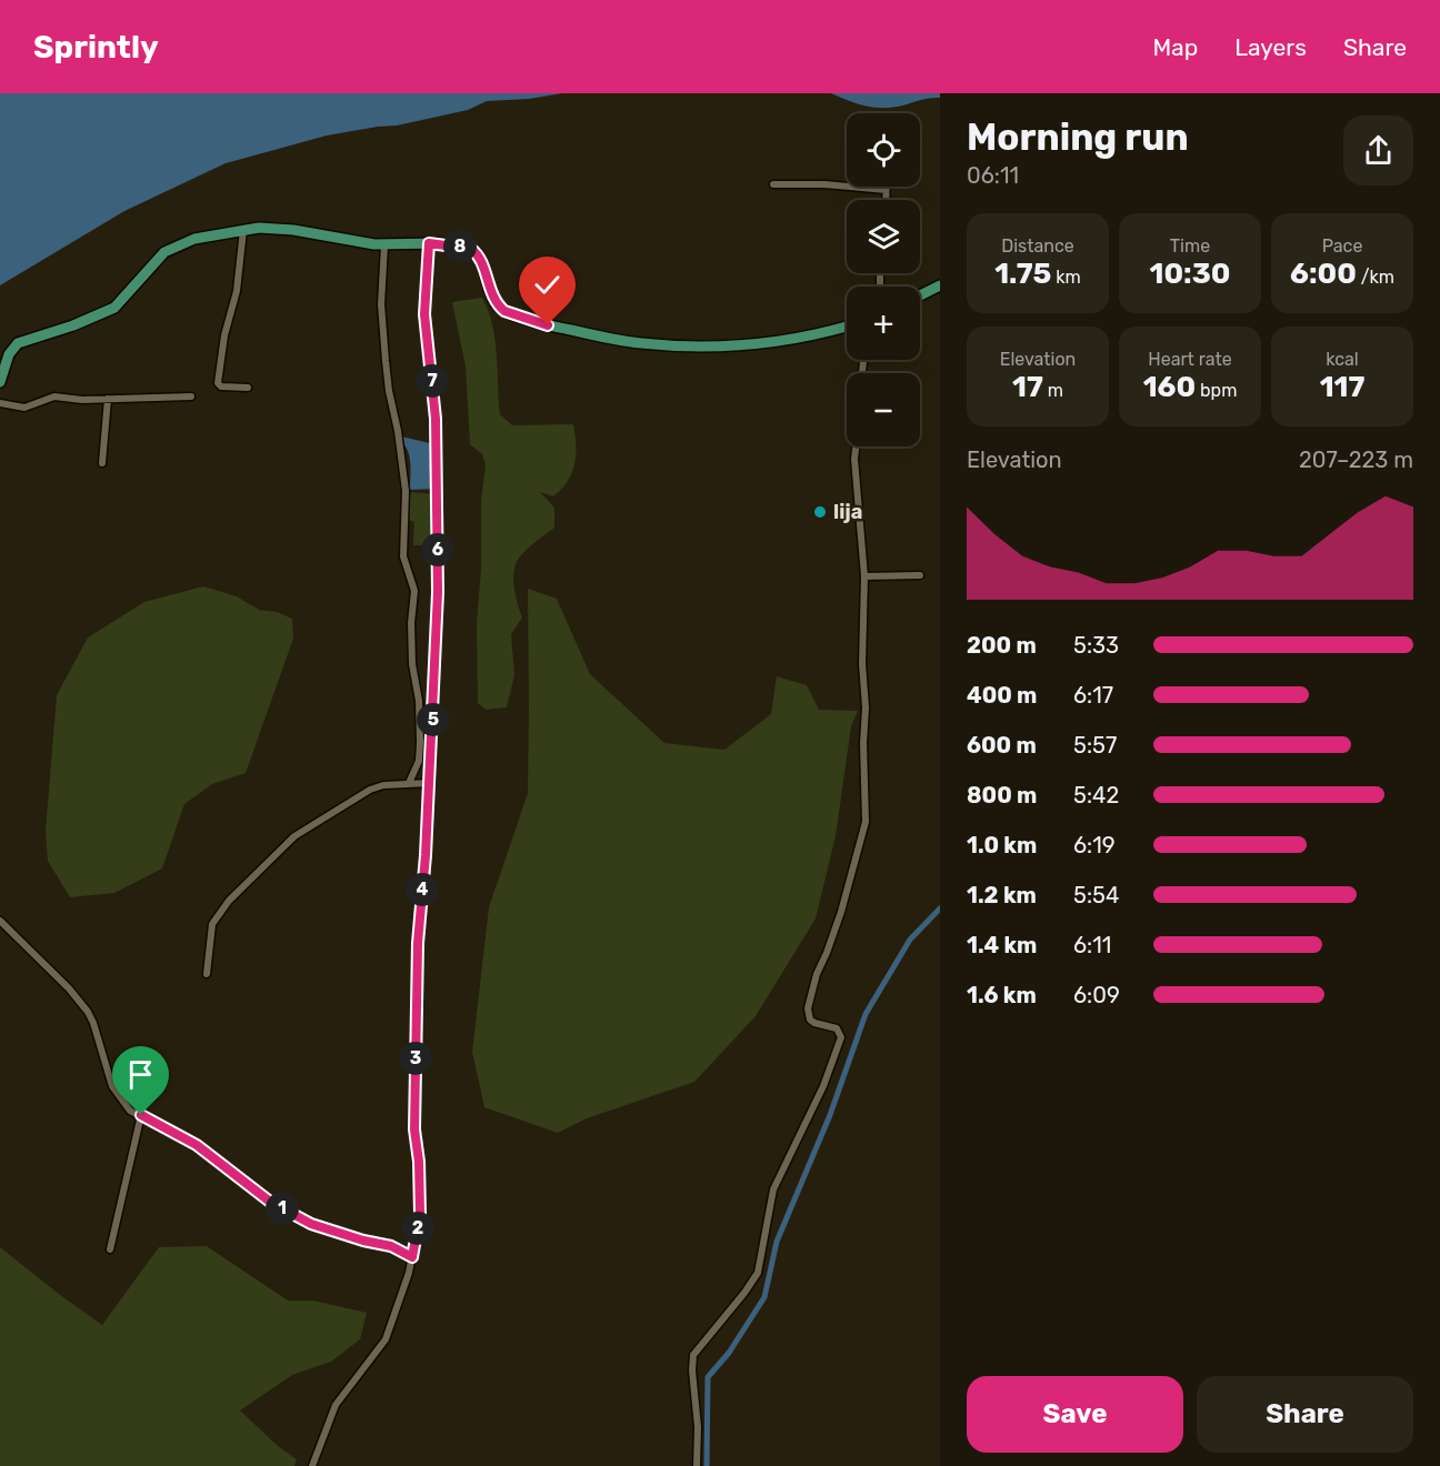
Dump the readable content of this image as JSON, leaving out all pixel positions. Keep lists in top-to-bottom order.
{
  "places": ["lija"],
  "page": {
    "header": "Sprintly",
    "nav": ["Map", "Layers", "Share"],
    "heading": ["Morning run", "06:11"],
    "map_buttons": ["+", "−"],
    "stats": [
      ["Distance", "1.75 km"],
      ["Time", "10:30"],
      ["Pace", "6:00 /km"],
      ["Elevation", "17 m"],
      ["Heart rate", "160 bpm"],
      ["kcal", "117"]
    ],
    "pins": [
      "8",
      "7",
      "6",
      "5",
      "4",
      "3",
      "1",
      "2"
    ],
    "chart": ["Elevation", "207–223 m"],
    "list": [
      {
        "name": "200 m",
        "note": "5:33"
      },
      {
        "name": "400 m",
        "note": "6:17"
      },
      {
        "name": "600 m",
        "note": "5:57"
      },
      {
        "name": "800 m",
        "note": "5:42"
      },
      {
        "name": "1.0 km",
        "note": "6:19"
      },
      {
        "name": "1.2 km",
        "note": "5:54"
      },
      {
        "name": "1.4 km",
        "note": "6:11"
      },
      {
        "name": "1.6 km",
        "note": "6:09"
      }
    ],
    "buttons": ["Save", "Share"]
  }
}
